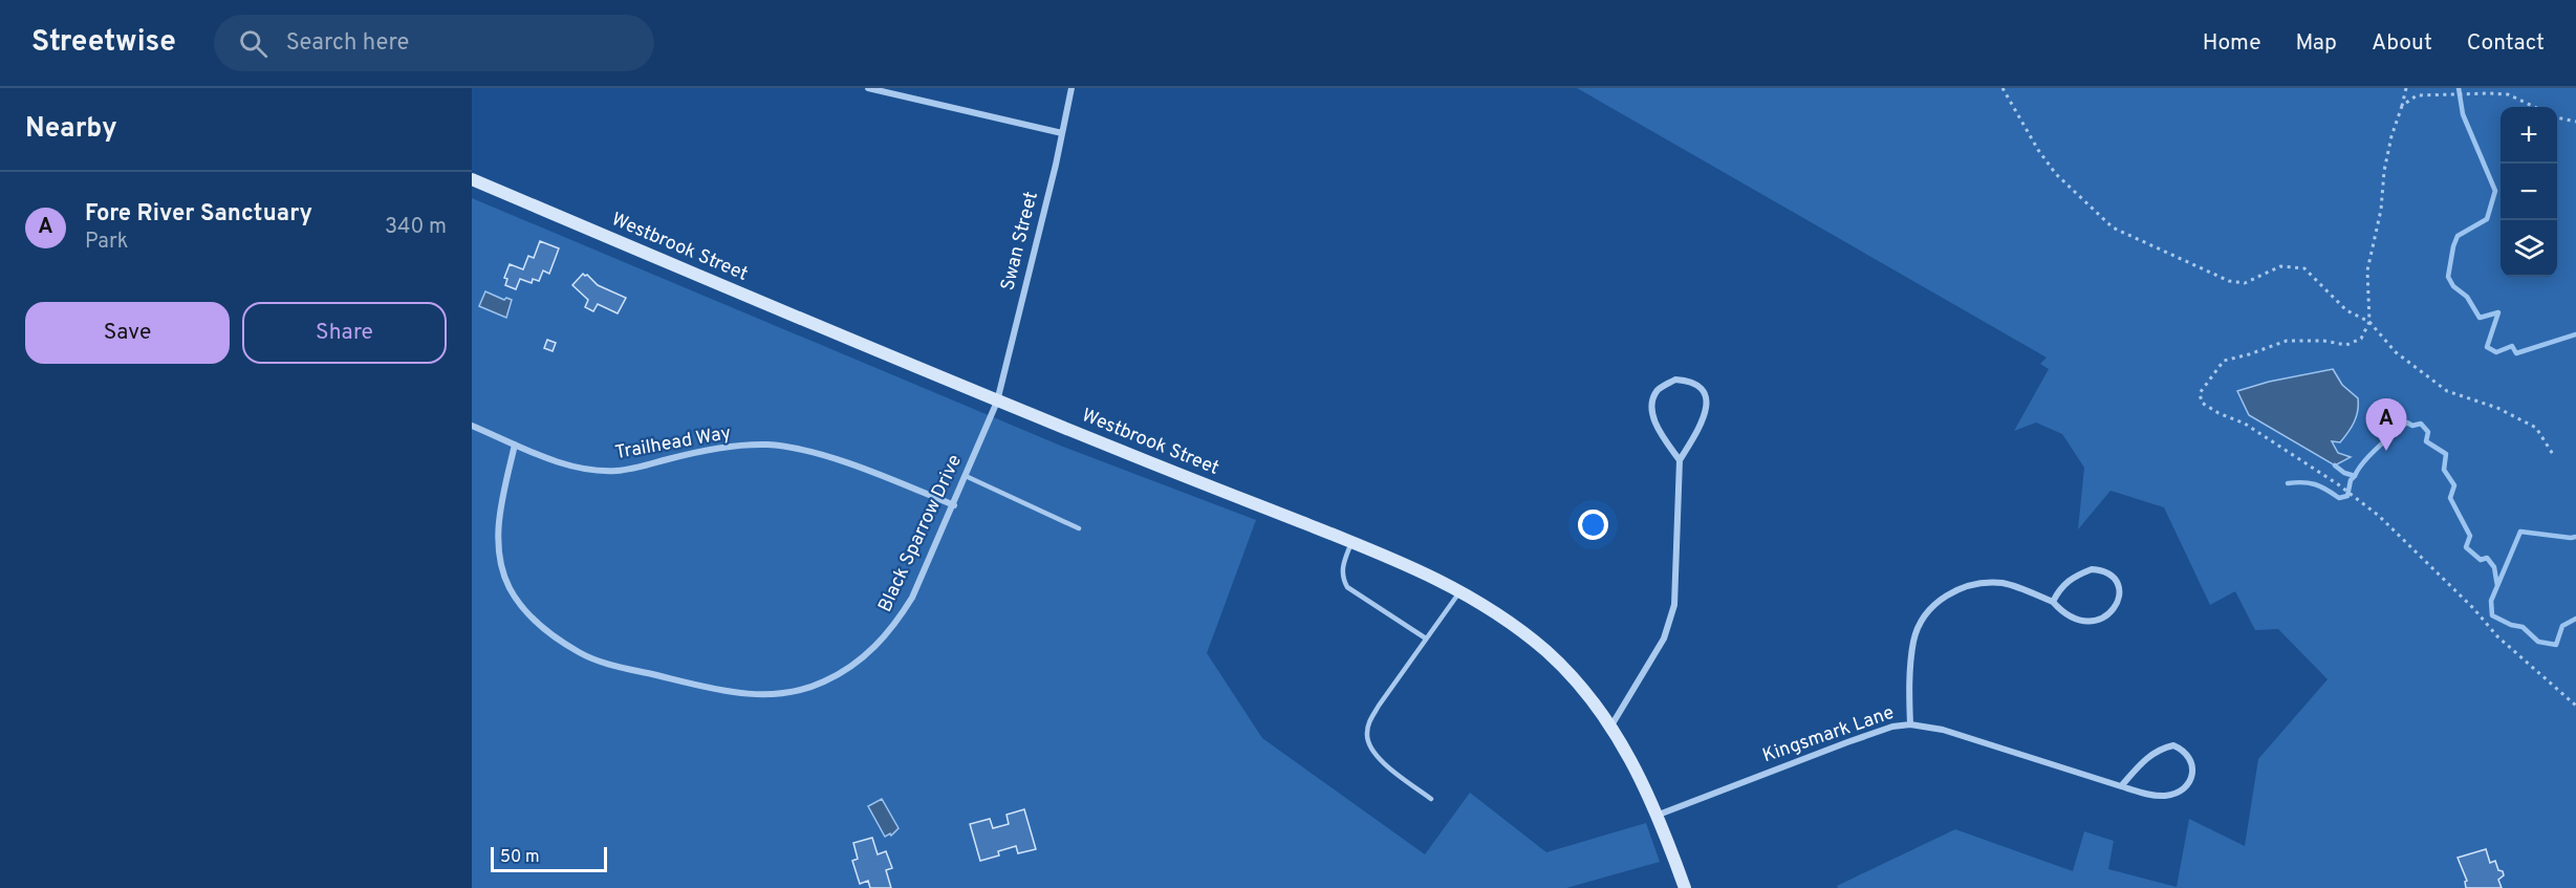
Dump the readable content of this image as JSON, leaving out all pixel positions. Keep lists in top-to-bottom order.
{
  "streets": {
    "main road": ["Westbrook Street"],
    "street": [
      "Swan Street",
      "Trailhead Way",
      "Black Sparrow Drive",
      "Kingsmark Lane"
    ]
  },
  "crossings": [
    ["Swan Street", "Westbrook Street"],
    ["Swan Street", "Black Sparrow Drive"],
    ["Westbrook Street", "Black Sparrow Drive"],
    ["Westbrook Street", "Kingsmark Lane"],
    ["Trailhead Way", "Black Sparrow Drive"]
  ],
  "scale_bar": "50 m",
  "page": {
    "header": "Streetwise",
    "search": "Search here",
    "nav": [
      "Home",
      "Map",
      "About",
      "Contact"
    ],
    "heading": "Nearby",
    "map_buttons": ["+", "−"],
    "list": [
      {
        "mark": "A",
        "name": "Fore River Sanctuary",
        "note": "Park",
        "value": "340 m"
      }
    ],
    "buttons": ["Save", "Share"],
    "pins": "A",
    "scale": "50 m"
  }
}
